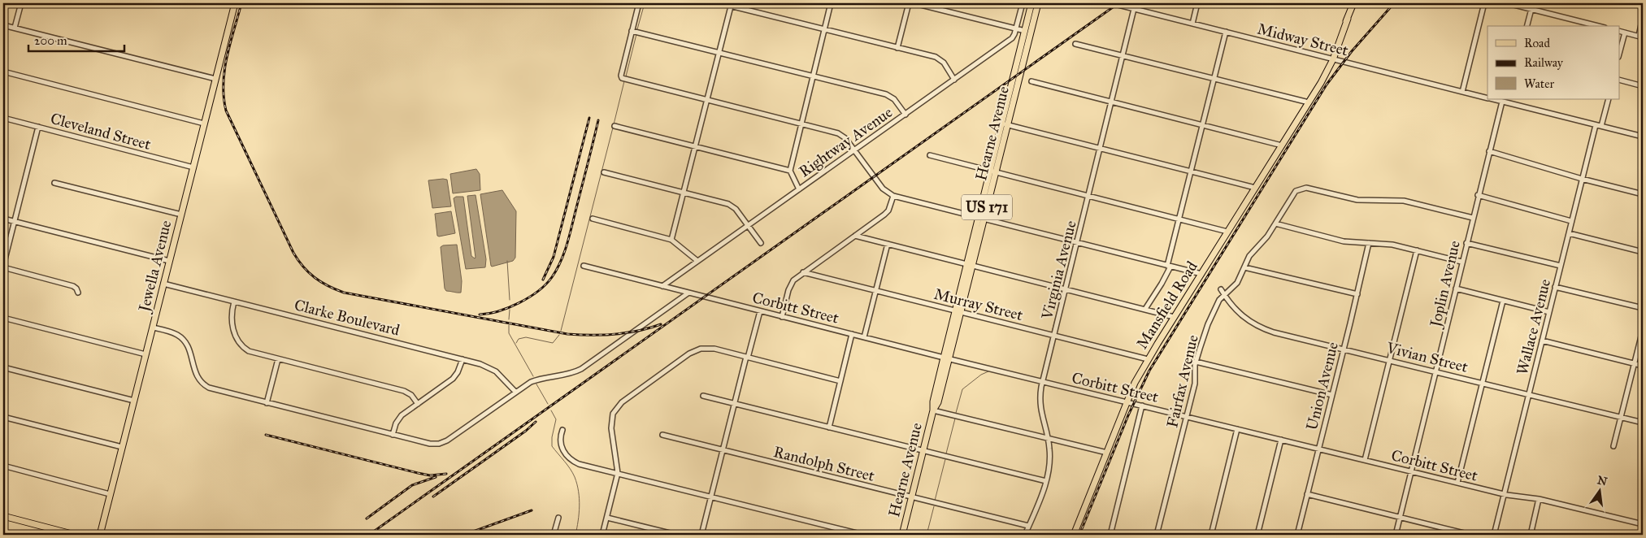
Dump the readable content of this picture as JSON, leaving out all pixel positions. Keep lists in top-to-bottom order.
{
  "streets": {
    "main road": [
      "Hearne Avenue",
      "US 171",
      "Jewella Avenue",
      "Mansfield Road"
    ],
    "street": [
      "Midway Street",
      "Cleveland Street",
      "Rightway Avenue",
      "Virginia Avenue",
      "Joplin Avenue",
      "Murray Street",
      "Corbitt Street",
      "Clarke Boulevard",
      "Wallace Avenue",
      "Vivian Street",
      "Fairfax Avenue",
      "Union Avenue",
      "Randolph Street"
    ]
  },
  "crossings": [
    ["Midway Street", "Virginia Avenue"],
    ["Midway Street", "Joplin Avenue"],
    ["Midway Street", "Mansfield Road"],
    ["Midway Street", "Wallace Avenue"],
    ["Cleveland Street", "Jewella Avenue"],
    ["Hearne Avenue", "Murray Street"],
    ["Hearne Avenue", "Corbitt Street"],
    ["Hearne Avenue", "Randolph Street"],
    ["Rightway Avenue", "Corbitt Street"],
    ["Jewella Avenue", "Clarke Boulevard"],
    ["Virginia Avenue", "Murray Street"],
    ["Virginia Avenue", "Corbitt Street"],
    ["Virginia Avenue", "Randolph Street"],
    ["Joplin Avenue", "Corbitt Street"],
    ["Joplin Avenue", "Vivian Street"],
    ["Joplin Avenue", "Fairfax Avenue"],
    ["Murray Street", "Mansfield Road"],
    ["Mansfield Road", "Corbitt Street"],
    ["Corbitt Street", "Wallace Avenue"],
    ["Corbitt Street", "Fairfax Avenue"],
    ["Corbitt Street", "Union Avenue"],
    ["Wallace Avenue", "Vivian Street"],
    ["Vivian Street", "Fairfax Avenue"],
    ["Vivian Street", "Union Avenue"]
  ],
  "legend": ["Road", "Railway", "Water"],
  "scale_bar": "200 m",
  "north": "top"
}
